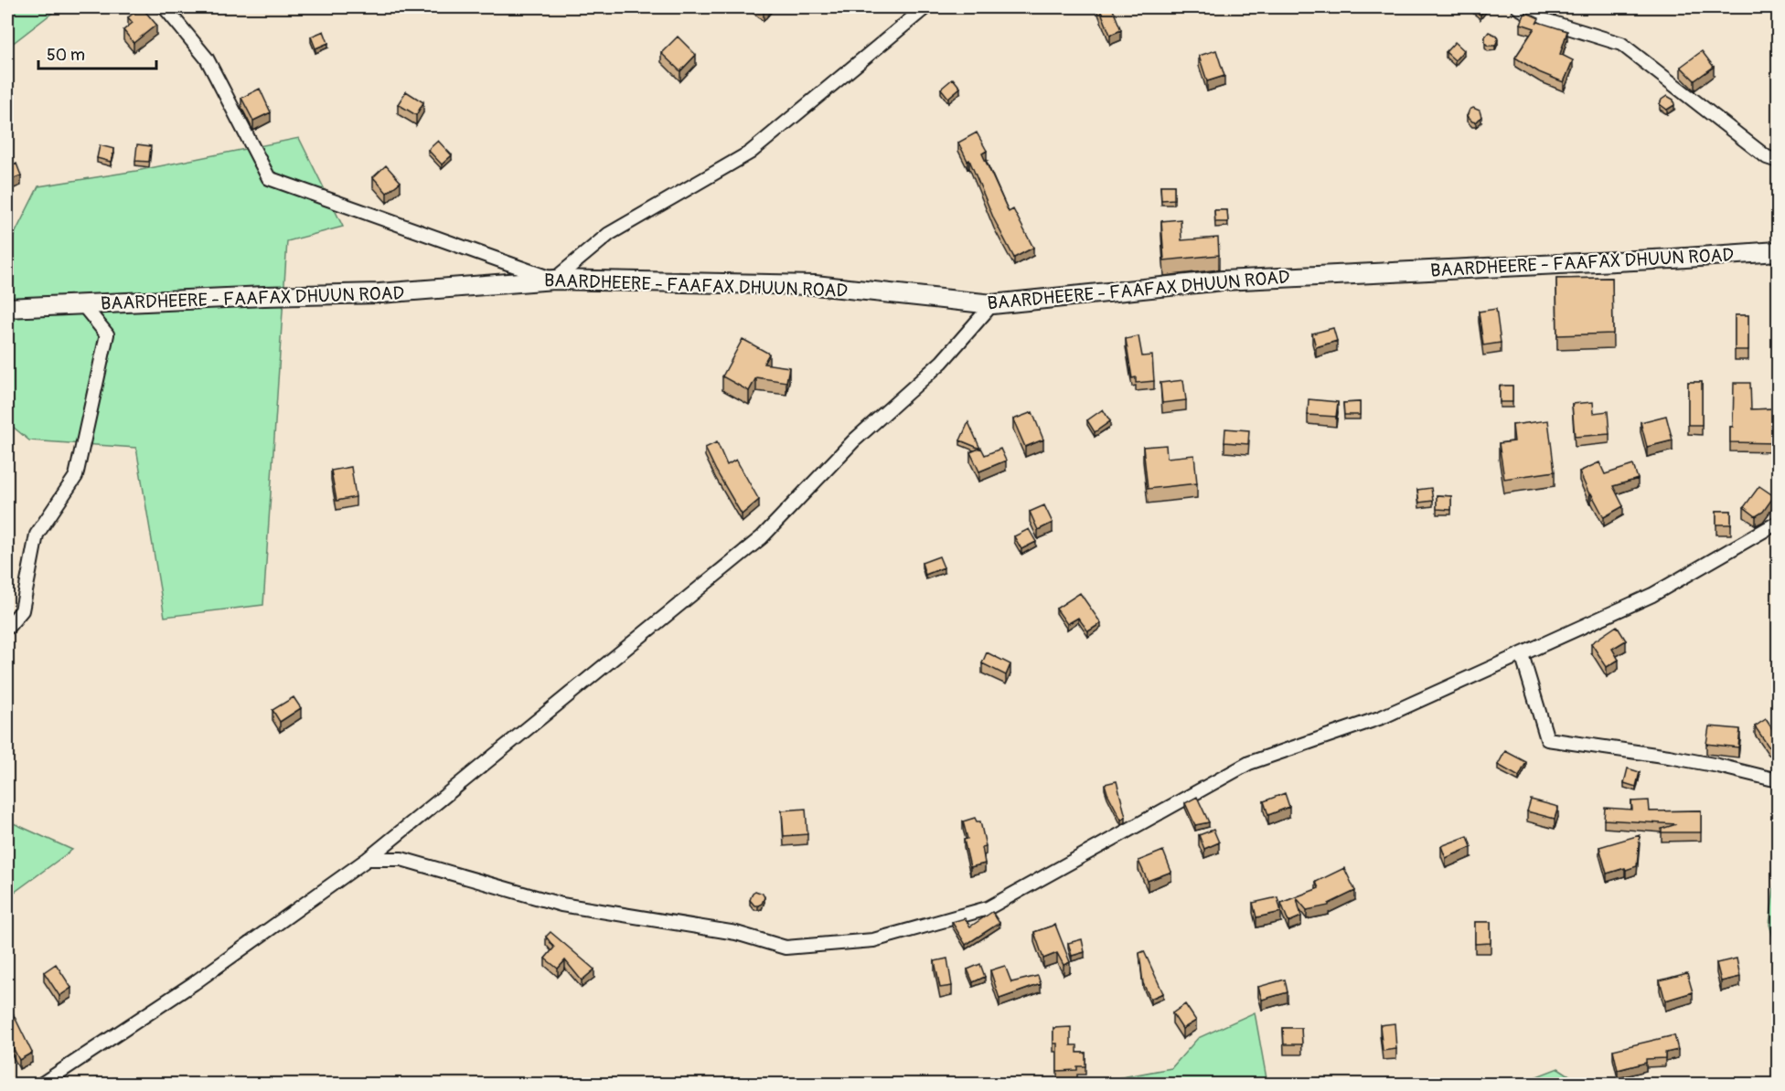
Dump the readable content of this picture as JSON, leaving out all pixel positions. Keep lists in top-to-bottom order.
{
  "streets": {
    "main road": ["BAARDHEERE - FAAFAX DHUUN ROAD"]
  },
  "scale_bar": "50 m"
}
